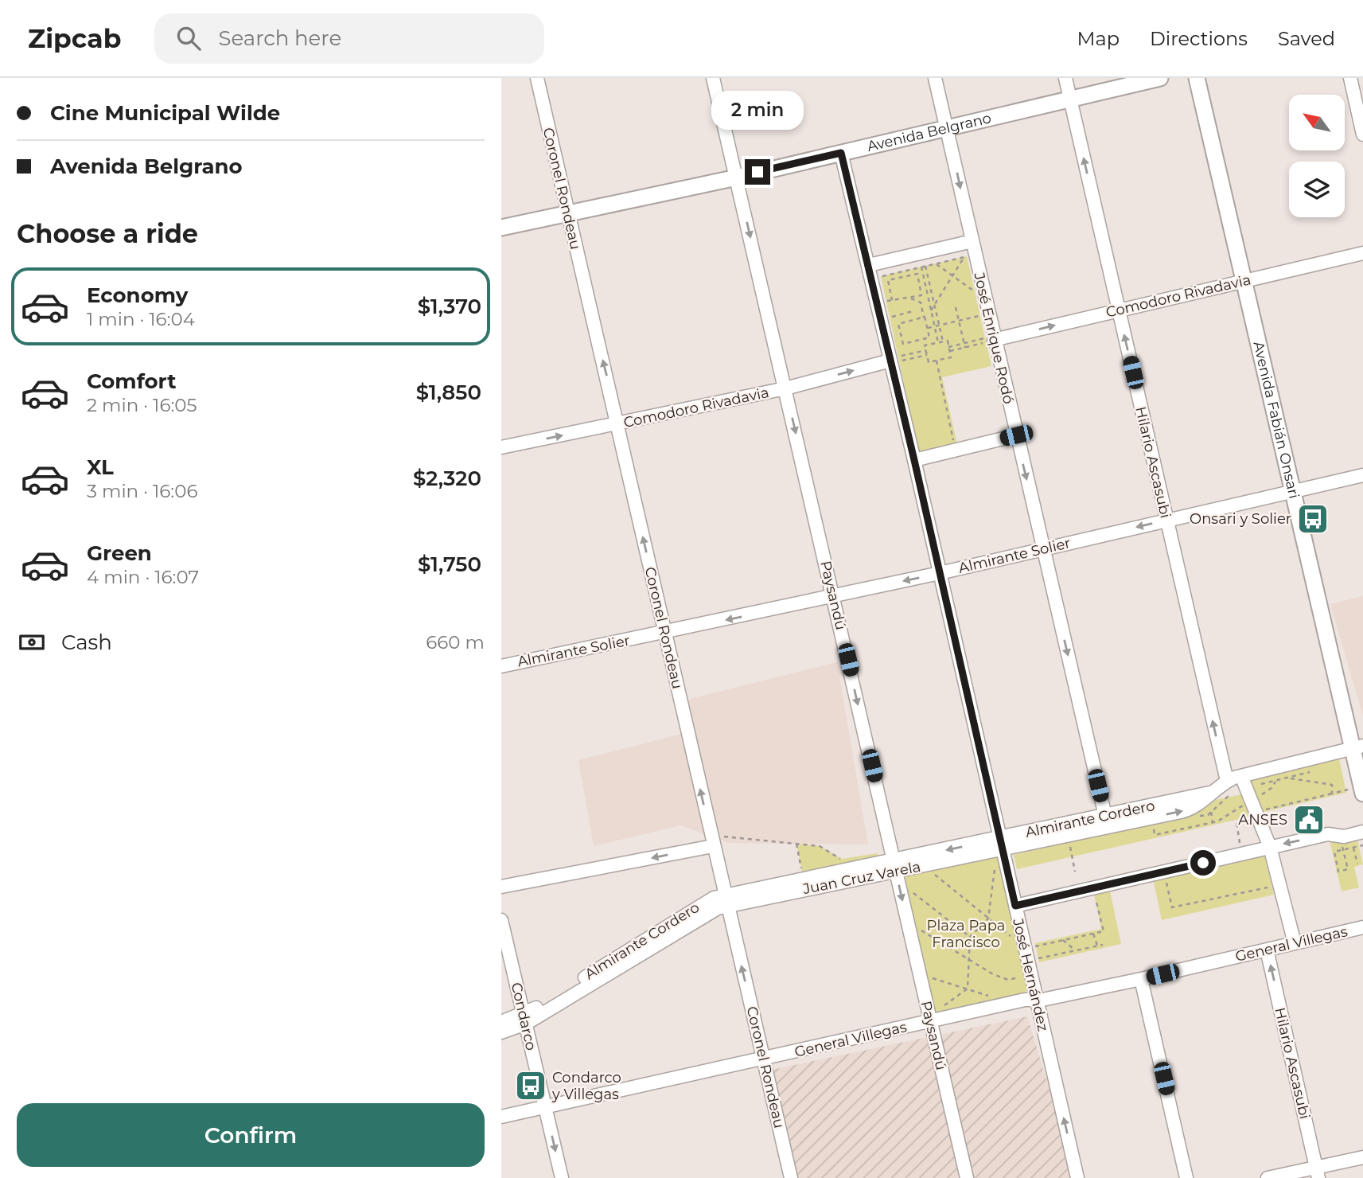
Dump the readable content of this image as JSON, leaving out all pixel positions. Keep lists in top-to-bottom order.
{
  "streets": {
    "street": [
      "Avenida Belgrano",
      "Coronel Rondeau",
      "Comodoro Rivadavia",
      "José Enrique Rodó",
      "Avenida Fabián Onsari",
      "Hilario Ascasubi",
      "Almirante Solier",
      "Paysandú",
      "Almirante Cordero",
      "General Villegas",
      "José Hernández",
      "Condarco"
    ]
  },
  "crossings": [
    ["Avenida Belgrano", "Coronel Rondeau"],
    ["Avenida Belgrano", "José Enrique Rodó"],
    ["Avenida Belgrano", "Hilario Ascasubi"],
    ["Avenida Belgrano", "Paysandú"],
    ["Avenida Belgrano", "José Hernández"],
    ["Coronel Rondeau", "Comodoro Rivadavia"],
    ["Coronel Rondeau", "Almirante Solier"],
    ["Coronel Rondeau", "Almirante Cordero"],
    ["Coronel Rondeau", "General Villegas"],
    ["Comodoro Rivadavia", "José Enrique Rodó"],
    ["Comodoro Rivadavia", "Avenida Fabián Onsari"],
    ["Comodoro Rivadavia", "Hilario Ascasubi"],
    ["Comodoro Rivadavia", "Paysandú"],
    ["Comodoro Rivadavia", "José Hernández"],
    ["José Enrique Rodó", "Almirante Solier"],
    ["José Enrique Rodó", "Almirante Cordero"],
    ["Avenida Fabián Onsari", "Almirante Solier"],
    ["Hilario Ascasubi", "Almirante Solier"],
    ["Hilario Ascasubi", "General Villegas"],
    ["Almirante Solier", "Paysandú"],
    ["Almirante Solier", "José Hernández"],
    ["Paysandú", "Almirante Cordero"],
    ["Paysandú", "General Villegas"],
    ["Almirante Cordero", "José Hernández"],
    ["Almirante Cordero", "Condarco"],
    ["General Villegas", "José Hernández"],
    ["General Villegas", "Condarco"]
  ],
  "one_way": [
    "Coronel Rondeau",
    "Comodoro Rivadavia",
    "José Enrique Rodó",
    "Hilario Ascasubi",
    "Almirante Solier",
    "Paysandú"
  ],
  "parks": ["Plaza Papa Francisco"],
  "places": {
    "bus stop": ["Onsari y Solier", "Condarco y Villegas"],
    "public building": ["ANSES"]
  },
  "north": "top left",
  "page": {
    "header": "Zipcab",
    "search": "Search here",
    "nav": ["Map", "Directions", "Saved"],
    "banner": ["Cine Municipal Wilde", "Avenida Belgrano"],
    "bubble": "2 min",
    "heading": "Choose a ride",
    "list": [
      {
        "name": "Economy",
        "note": "1 min · 16:04",
        "value": "$1,370"
      },
      {
        "name": "Comfort",
        "note": "2 min · 16:05",
        "value": "$1,850"
      },
      {
        "name": "XL",
        "note": "3 min · 16:06",
        "value": "$2,320"
      },
      {
        "name": "Green",
        "note": "4 min · 16:07",
        "value": "$1,750"
      }
    ],
    "pay": ["Cash", "660 m"],
    "buttons": "Confirm"
  }
}
